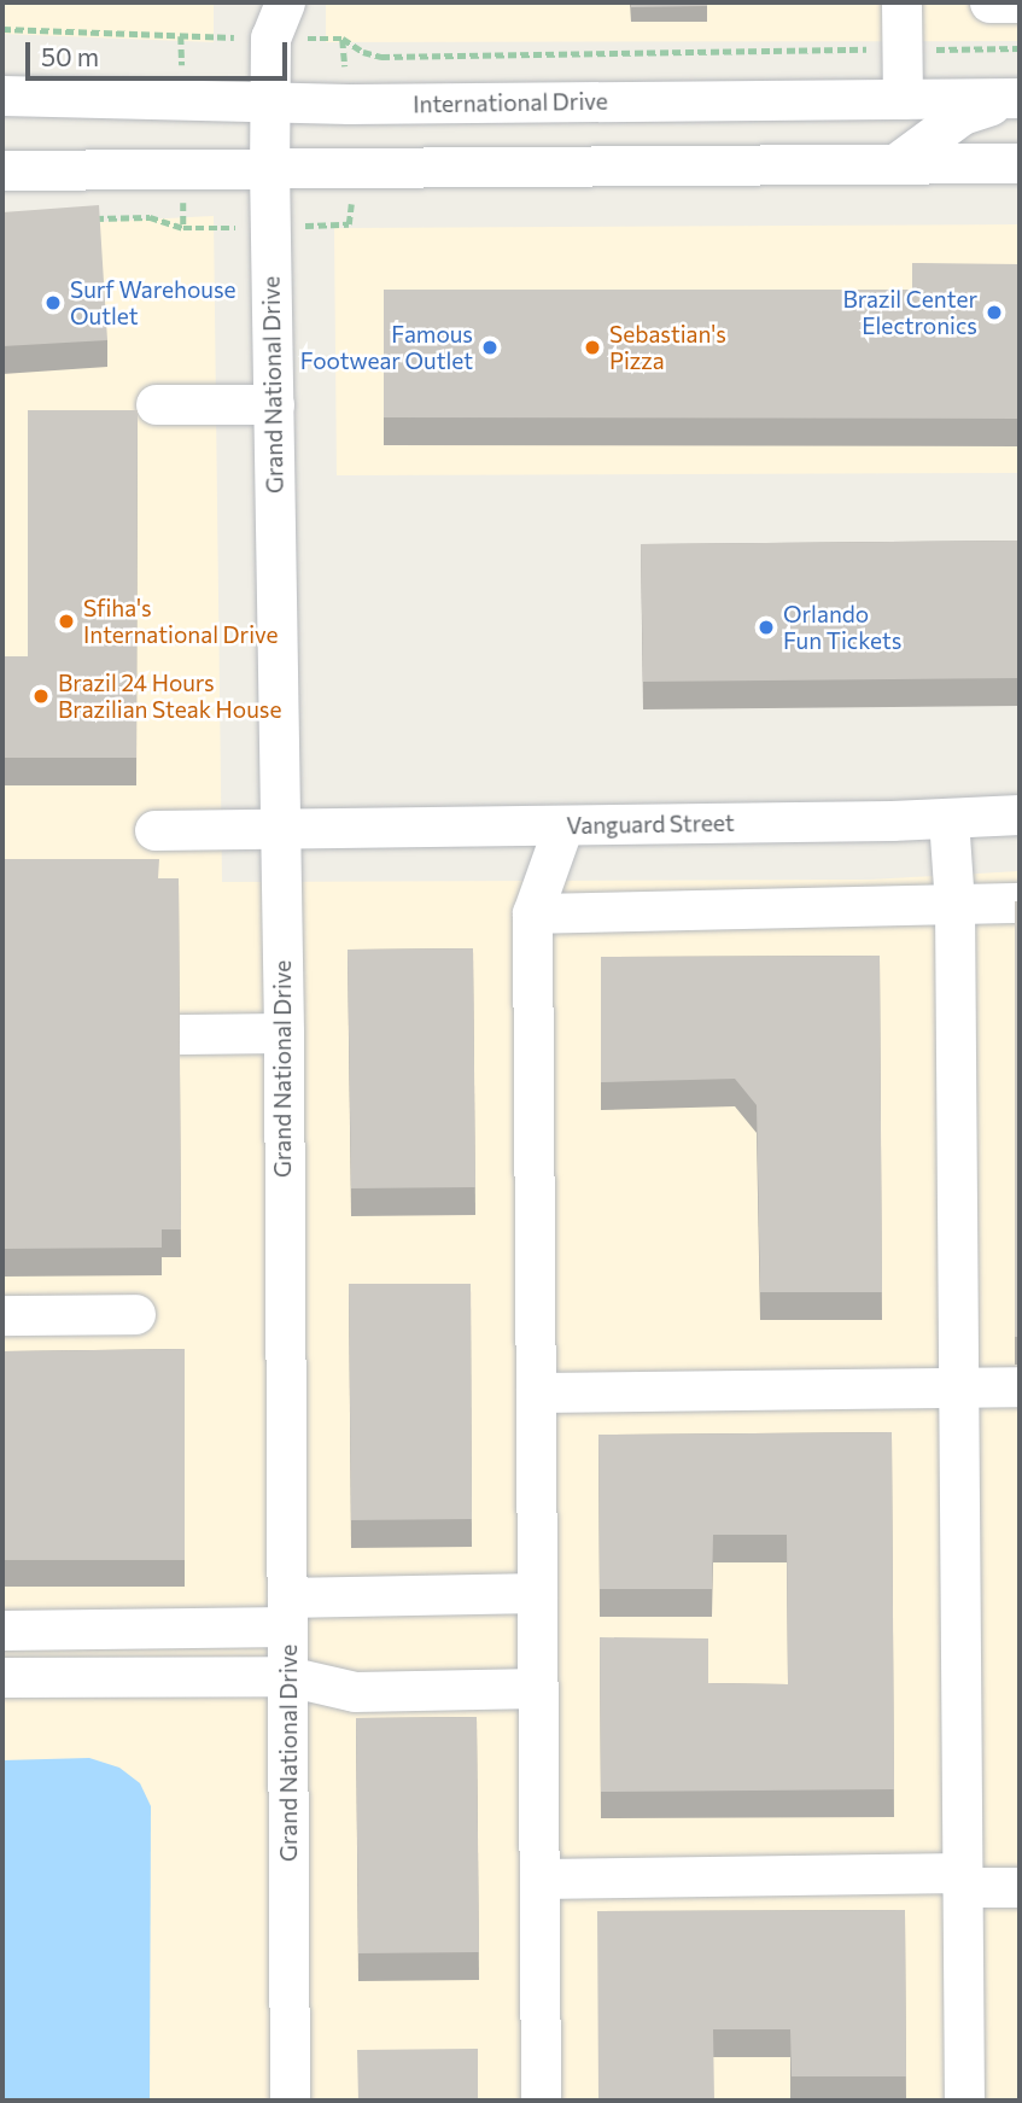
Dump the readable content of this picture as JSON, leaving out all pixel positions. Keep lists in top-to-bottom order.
{
  "streets": {
    "street": ["International Drive", "Grand National Drive", "Vanguard Street"]
  },
  "crossings": [
    ["International Drive", "Grand National Drive"],
    ["Grand National Drive", "Vanguard Street"]
  ],
  "places": [
    "Surf Warehouse Outlet",
    "Brazil Center Electronics",
    "Famous Footwear Outlet",
    "Sebastian's Pizza",
    "Sfiha's International Drive",
    "Orlando Fun Tickets",
    "Brazil 24 Hours Brazilian Steak House"
  ],
  "scale_bar": "50 m"
}
